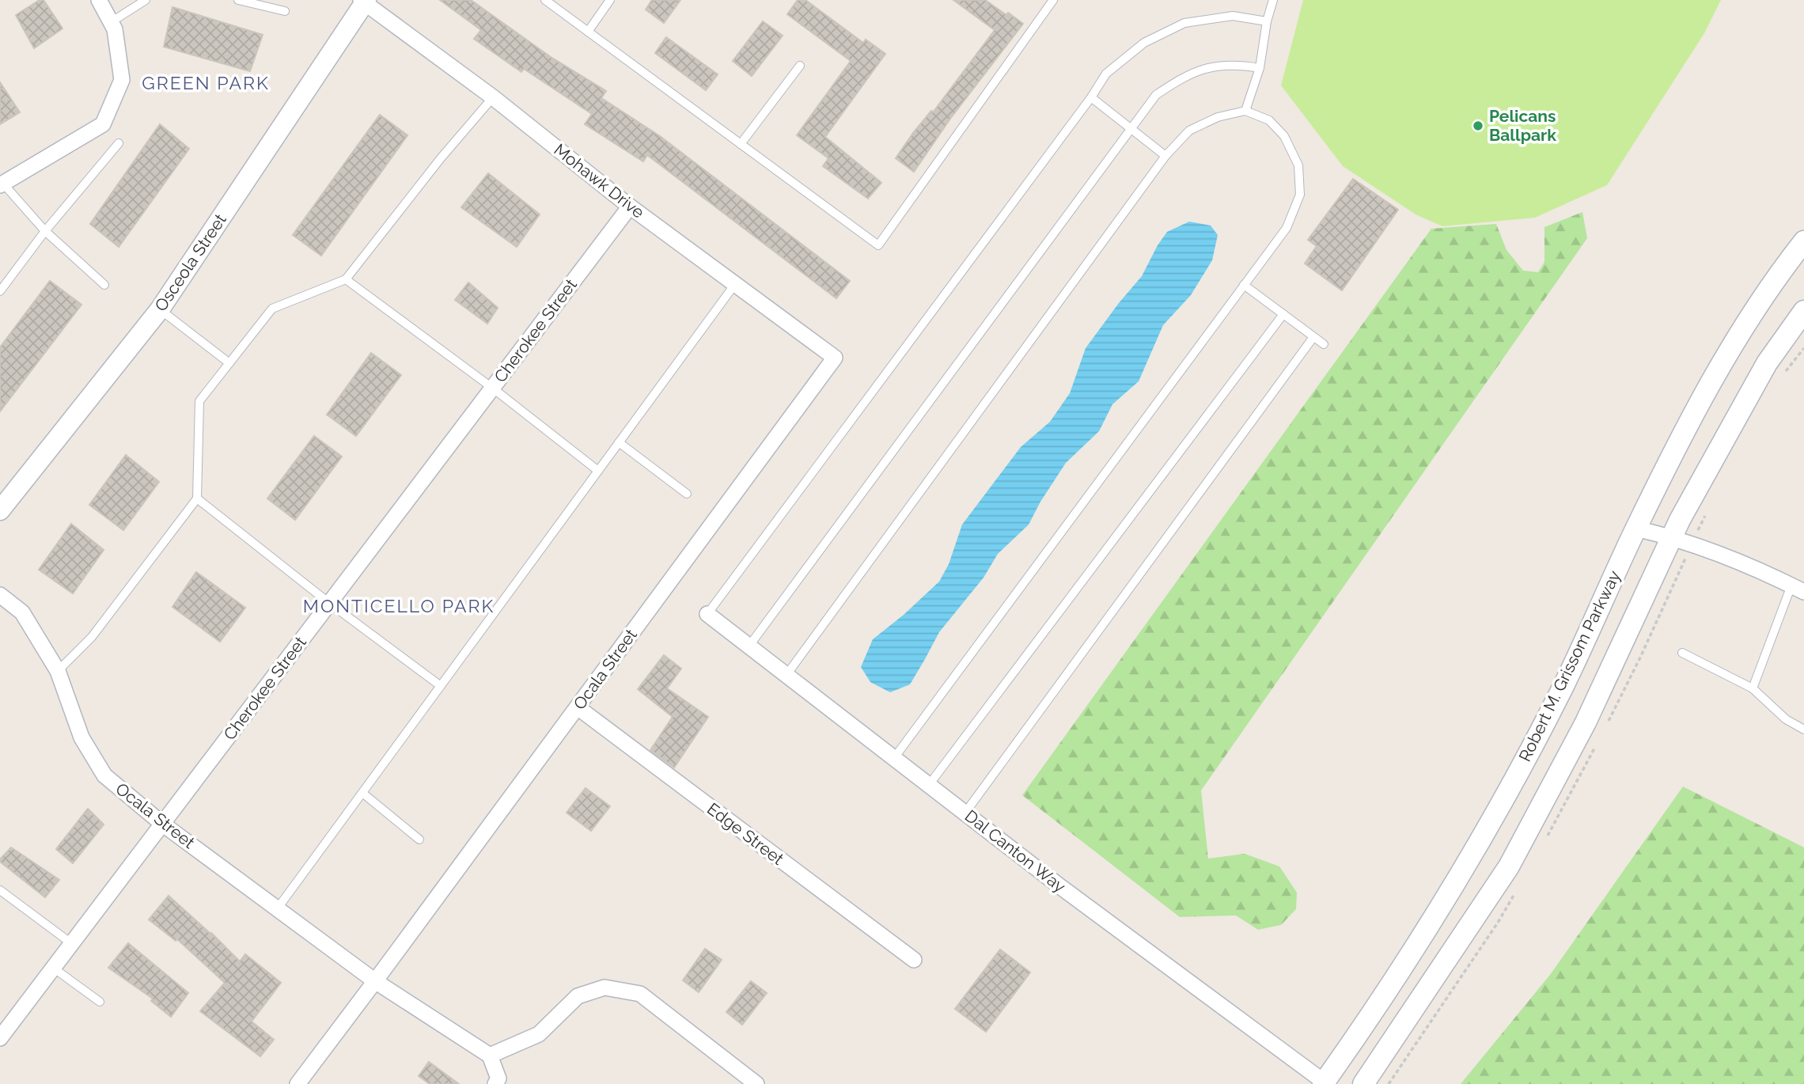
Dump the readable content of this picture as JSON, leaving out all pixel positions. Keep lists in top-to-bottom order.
{
  "streets": {
    "main road": ["Robert M. Grissom Parkway"],
    "street": [
      "Mohawk Drive",
      "Osceola Street",
      "Cherokee Street",
      "Ocala Street",
      "Edge Street",
      "Dal Canton Way"
    ]
  },
  "crossings": [
    ["Mohawk Drive", "Osceola Street"],
    ["Mohawk Drive", "Cherokee Street"],
    ["Mohawk Drive", "Ocala Street"],
    ["Cherokee Street", "Ocala Street"],
    ["Robert M. Grissom Parkway", "Dal Canton Way"],
    ["Ocala Street", "Edge Street"]
  ],
  "districts": ["GREEN PARK", "MONTICELLO PARK"],
  "places": ["Pelicans Ballpark"]
}
